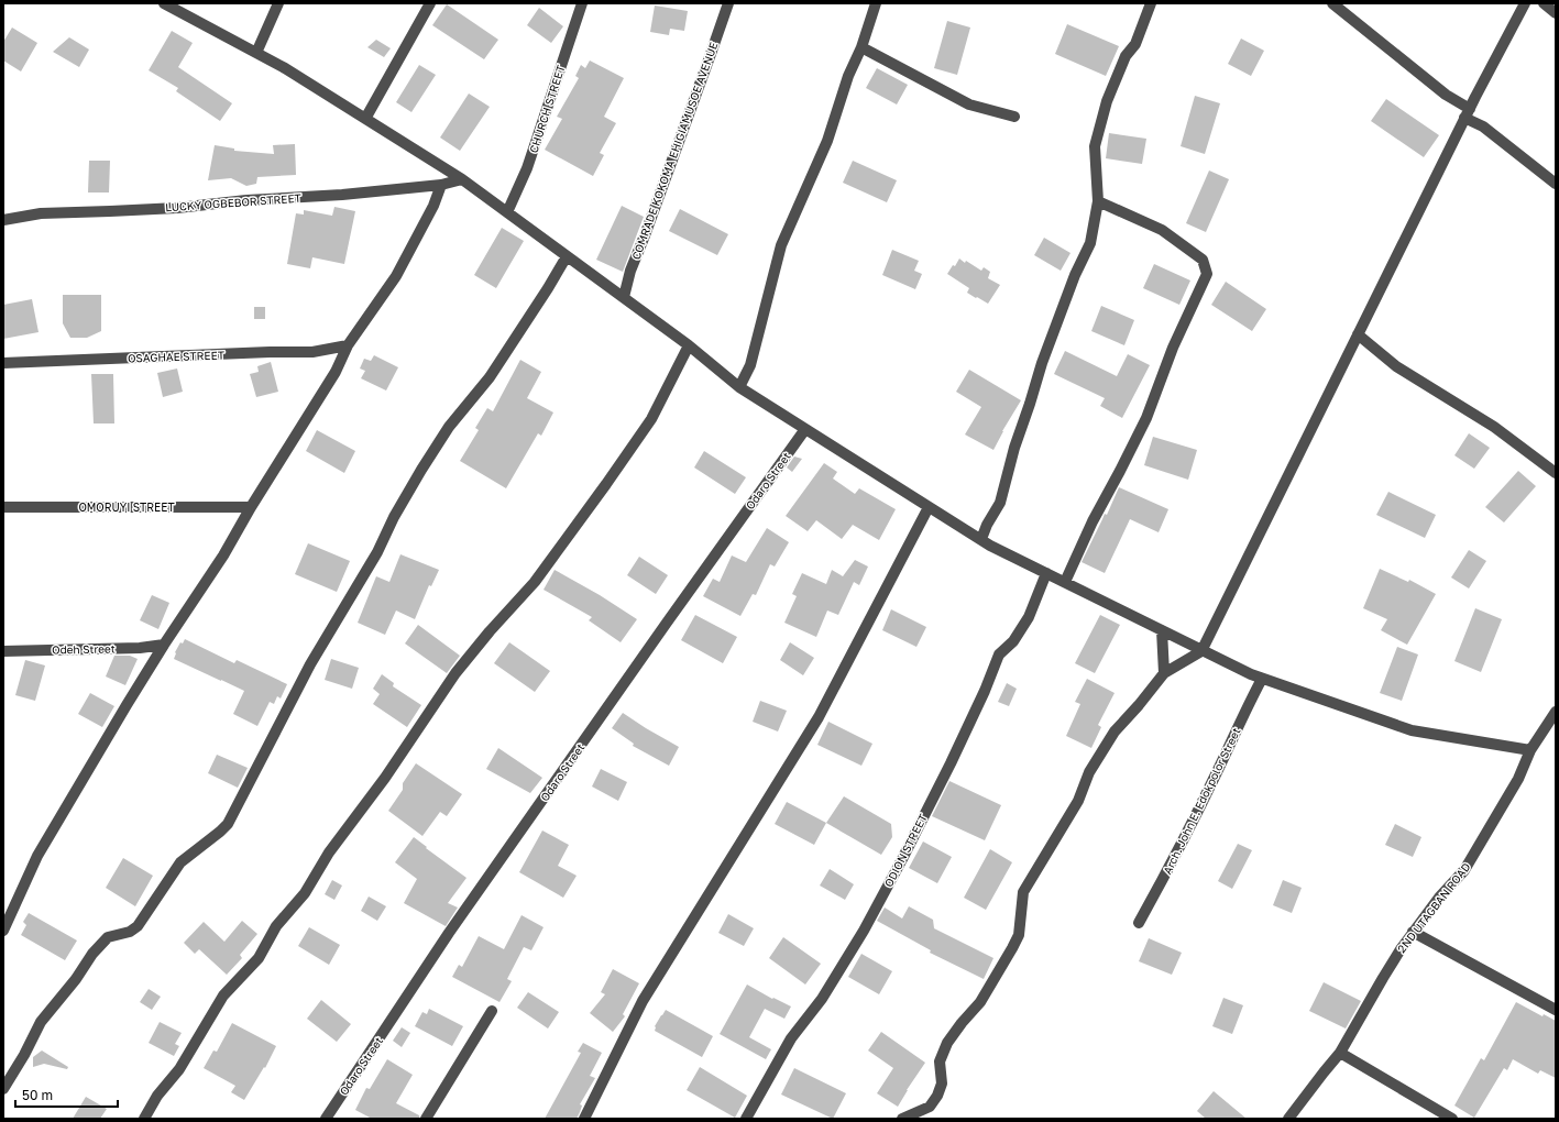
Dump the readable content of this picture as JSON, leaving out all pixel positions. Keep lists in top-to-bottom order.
{
  "streets": {
    "street": [
      "CHURCH STREET",
      "COMRADE KOKOMA EHIGIAMUSOE AVENUE",
      "LUCKY OGBEBOR STREET",
      "OSAGHAE STREET",
      "Odaro Street",
      "OMORUYI STREET",
      "Odeh Street",
      "Arch. John E. Edokpolor Street",
      "ODION STREET",
      "2ND UTAGBAN ROAD"
    ]
  },
  "scale_bar": "50 m"
}
